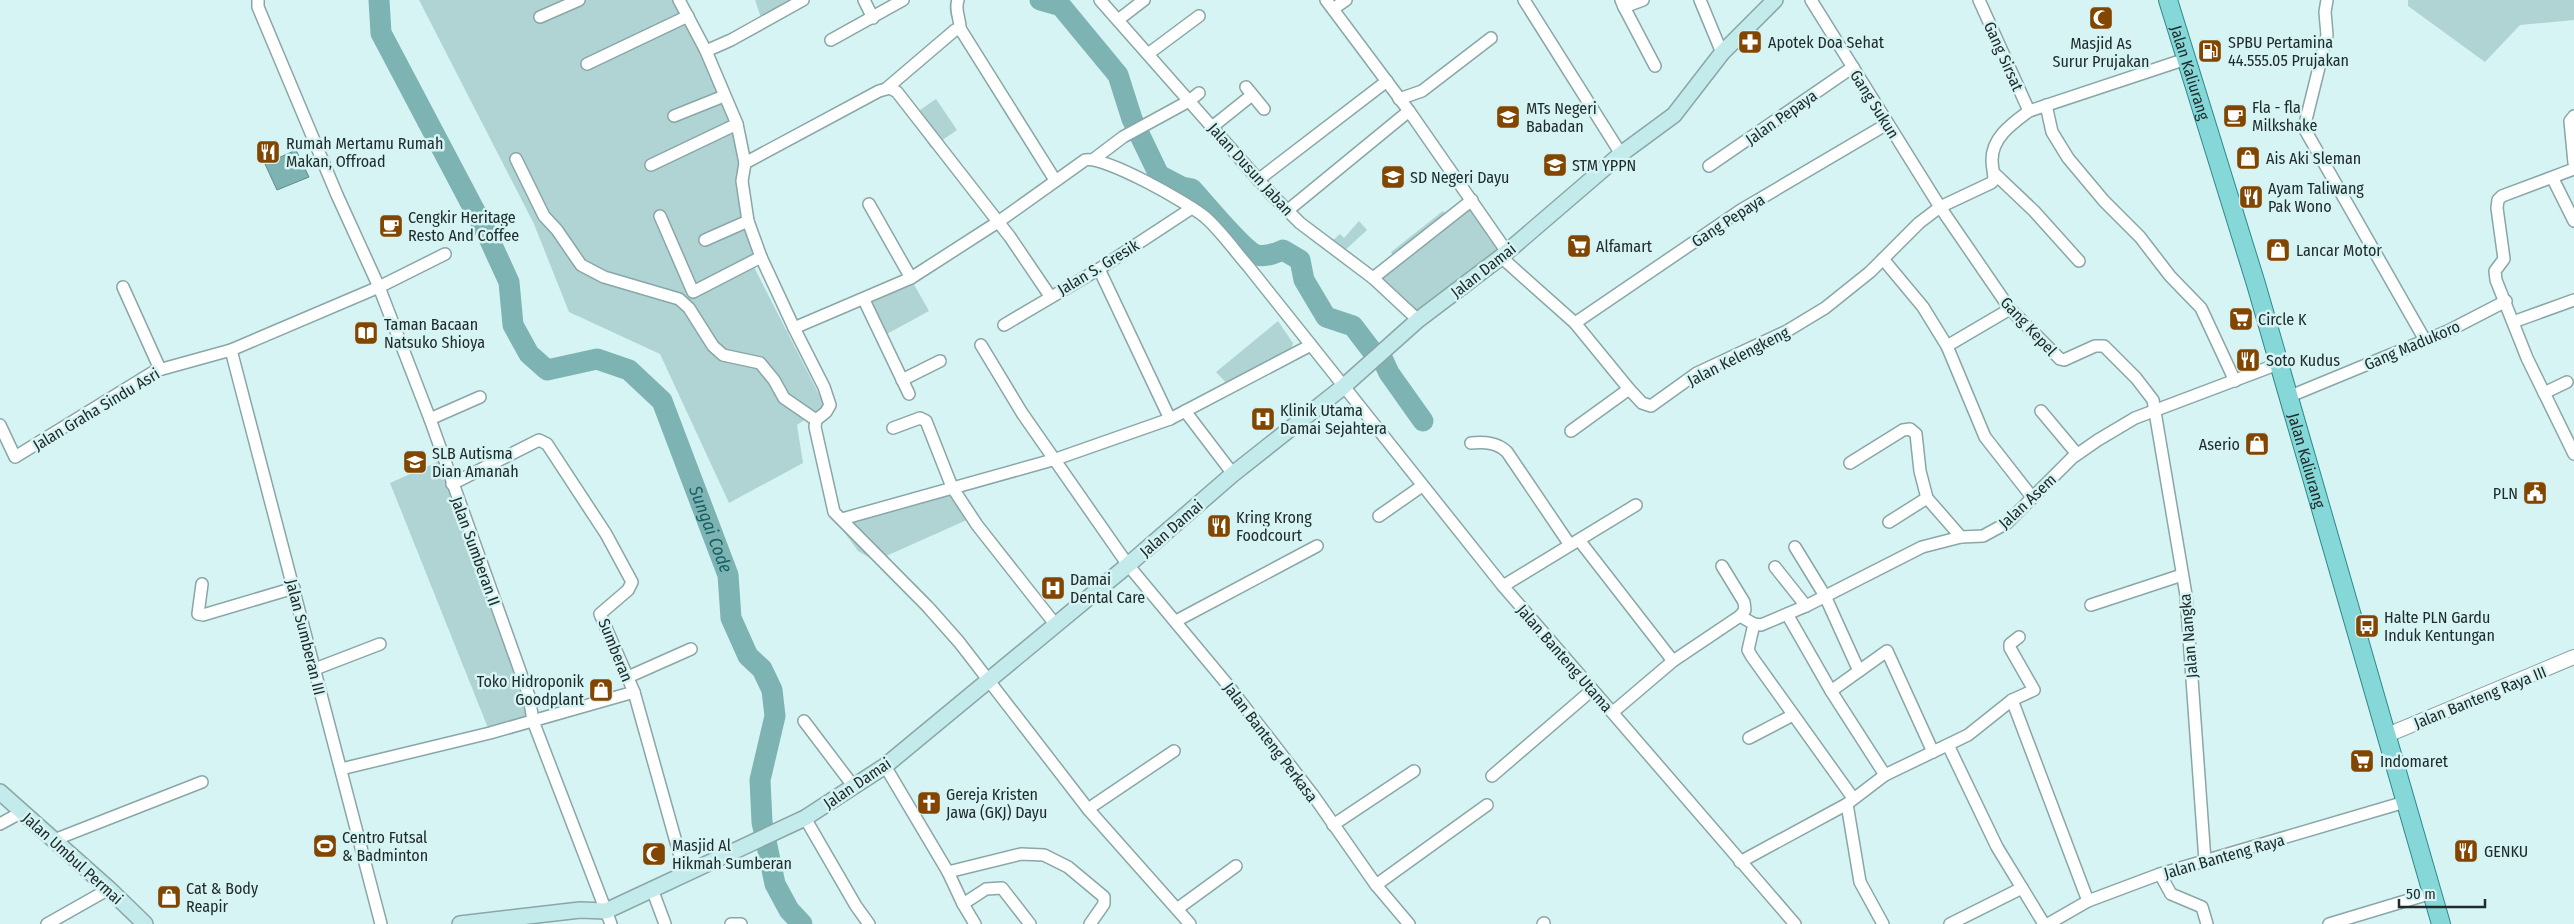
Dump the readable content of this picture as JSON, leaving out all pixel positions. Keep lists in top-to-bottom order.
{
  "streets": {
    "main road": ["Jalan Kaliurang", "Jalan Damai", "Jalan Umbul Permai"],
    "street": [
      "Gang Sirsat",
      "Gang Sukun",
      "Jalan Pepaya",
      "Jalan Dusun Jaban",
      "Gang Pepaya",
      "Jalan S. Gresik",
      "Gang Kepel",
      "Gang Madukoro",
      "Jalan Kelengkeng",
      "Jalan Graha Sindu Asri",
      "Jalan Asem",
      "Jalan Sumberan II",
      "Jalan Nangka",
      "Jalan Sumberan III",
      "Sumberan",
      "Jalan Banteng Utama",
      "Jalan Banteng Raya III",
      "Jalan Banteng Perkasa",
      "Jalan Banteng Raya"
    ]
  },
  "crossings": [
    ["Jalan Kaliurang", "Gang Madukoro"],
    ["Jalan Kaliurang", "Jalan Asem"],
    ["Jalan Kaliurang", "Jalan Banteng Raya III"],
    ["Jalan Kaliurang", "Jalan Banteng Raya"],
    ["Gang Sukun", "Jalan Pepaya"],
    ["Gang Sukun", "Gang Pepaya"],
    ["Gang Sukun", "Gang Kepel"],
    ["Gang Sukun", "Jalan Kelengkeng"],
    ["Jalan Dusun Jaban", "Jalan Damai"],
    ["Gang Pepaya", "Jalan Kelengkeng"],
    ["Jalan S. Gresik", "Jalan Banteng Utama"],
    ["Jalan Damai", "Jalan Kelengkeng"],
    ["Jalan Damai", "Jalan Sumberan II"],
    ["Jalan Damai", "Sumberan"],
    ["Jalan Damai", "Jalan Banteng Utama"],
    ["Jalan Damai", "Jalan Banteng Perkasa"],
    ["Gang Kepel", "Jalan Kelengkeng"],
    ["Gang Kepel", "Jalan Asem"],
    ["Gang Kepel", "Jalan Nangka"],
    ["Jalan Graha Sindu Asri", "Jalan Sumberan II"],
    ["Jalan Graha Sindu Asri", "Jalan Sumberan III"],
    ["Jalan Asem", "Jalan Nangka"],
    ["Jalan Sumberan II", "Sumberan"],
    ["Jalan Nangka", "Jalan Banteng Raya"]
  ],
  "water": ["Sungai Code"],
  "places": {
    "mosque": ["Masjid As Surur Prujakan", "Masjid Al Hikmah Sumberan"],
    "pharmacy": ["Apotek Doa Sehat"],
    "fuel station": ["SPBU Pertamina 44.555.05 Prujakan"],
    "cafe": ["Fla - fla Milkshake", "Cengkir Heritage Resto And Coffee"],
    "school or university": [
      "MTs Negeri Babadan",
      "STM YPPN",
      "SD Negeri Dayu",
      "SLB Autisma Dian Amanah"
    ],
    "restaurant": [
      "Rumah Mertamu Rumah Makan, Offroad",
      "Ayam Taliwang Pak Wono",
      "Soto Kudus",
      "Kring Krong Foodcourt",
      "GENKU"
    ],
    "shop": [
      "Ais Aki Sleman",
      "Lancar Motor",
      "Aserio",
      "Toko Hidroponik Goodplant",
      "Cat & Body Reapir"
    ],
    "supermarket": ["Alfamart", "Circle K", "Indomaret"],
    "library": ["Taman Bacaan Natsuko Shioya"],
    "hospital": ["Klinik Utama Damai Sejahtera", "Damai Dental Care"],
    "public building": ["PLN"],
    "bus stop": ["Halte PLN Gardu Induk Kentungan"],
    "church": ["Gereja Kristen Jawa (GKJ) Dayu"],
    "sports": ["Centro Futsal & Badminton"]
  },
  "scale_bar": "50 m"
}
